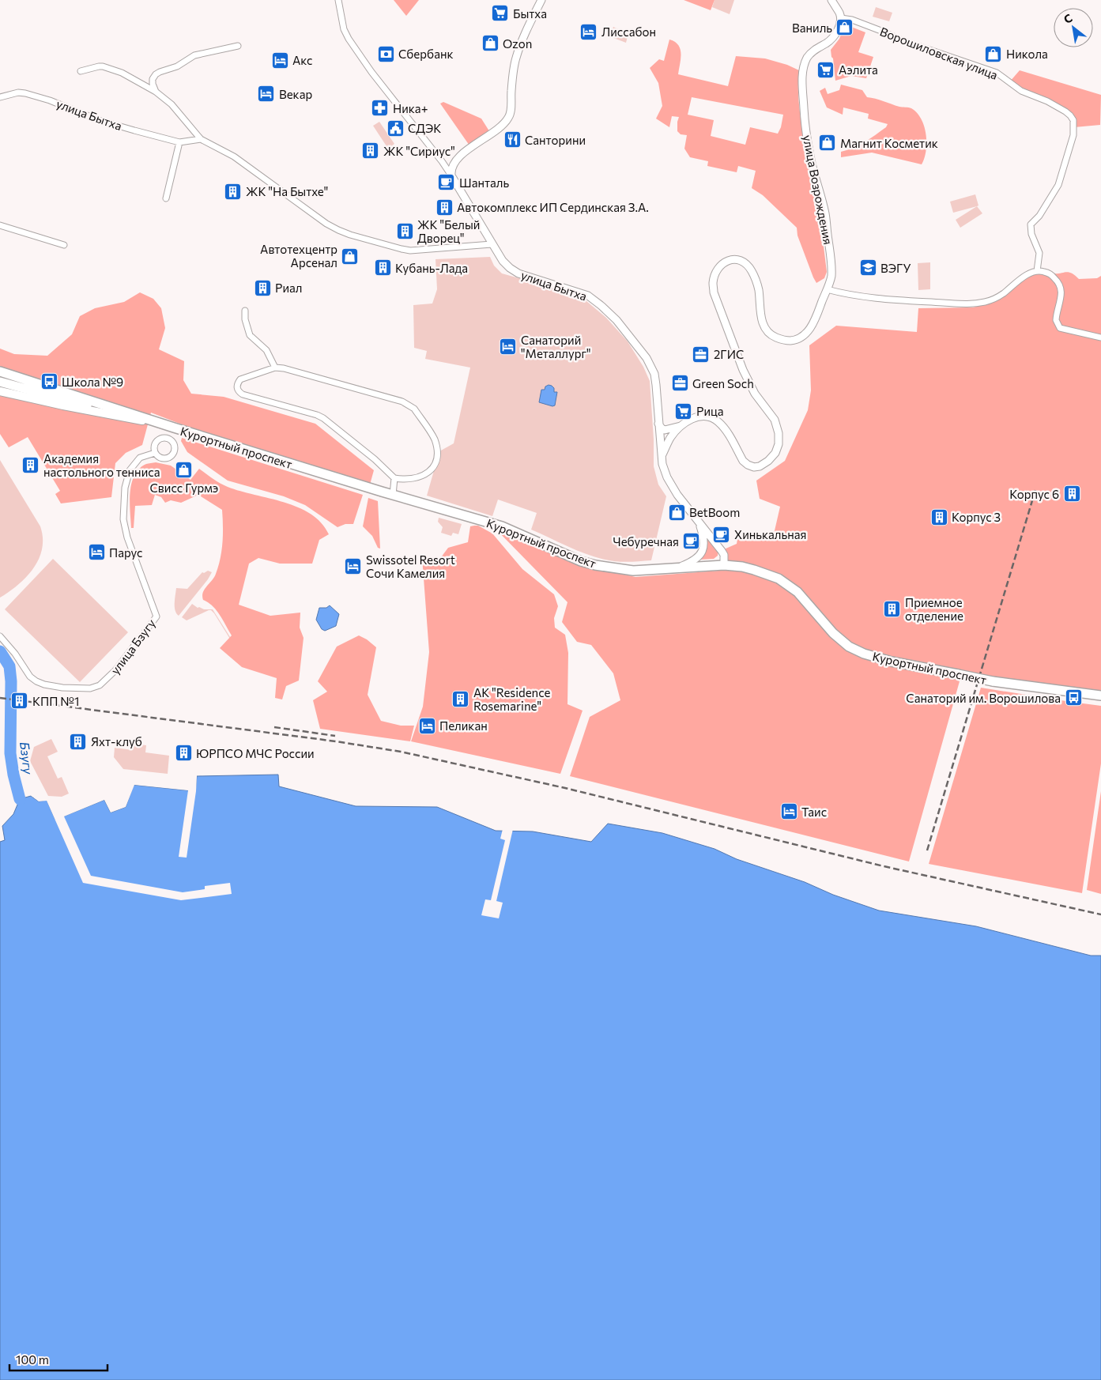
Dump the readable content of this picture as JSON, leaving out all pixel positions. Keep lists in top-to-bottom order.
{
  "streets": {
    "main road": ["Курортный проспект"],
    "street": [
      "Ворошиловская улица",
      "улица Бытха",
      "улица Возрождения",
      "улица Бзугу"
    ]
  },
  "crossings": [
    ["Ворошиловская улица", "улица Возрождения"],
    ["улица Бытха", "улица Возрождения"],
    ["улица Бытха", "Курортный проспект"]
  ],
  "water": ["Бзугу"],
  "places": {
    "supermarket": ["Бытха", "Аэлита", "Рица"],
    "shop": [
      "Ваниль",
      "Ozon",
      "Никола",
      "Магнит Косметик",
      "Автотехцентр Арсенал",
      "Свисс Гурмэ",
      "BetBoom"
    ],
    "hotel": [
      "Лиссабон",
      "Акс",
      "Векар",
      "Санаторий \"Металлург\"",
      "Парус",
      "Swissotel Resort Сочи Камелия",
      "Пеликан",
      "Таис"
    ],
    "bank": ["Сбербанк"],
    "pharmacy": ["Ника+"],
    "public building": ["СДЭК"],
    "restaurant": ["Санторини"],
    "building": [
      "ЖК \"Сириус\"",
      "ЖК \"На Бытхе\"",
      "Автокомплекс ИП Сердинская З.А.",
      "ЖК \"Белый Дворец\"",
      "Кубань-Лада",
      "Риал",
      "Академия настольного тенниса",
      "Корпус 6",
      "Корпус 3",
      "Приемное отделение",
      "АК \"Residence Rosemarine\"",
      "КПП №1",
      "Яхт-клуб",
      "ЮРПСО МЧС России"
    ],
    "cafe": ["Шанталь", "Хинькальная", "Чебуречная"],
    "school or university": ["ВЭГУ"],
    "office": ["2ГИС", "Green Soch"],
    "bus stop": ["Школа №9", "Санаторий им. Ворошилова"]
  },
  "scale_bar": "100 m",
  "north": "top left"
}
